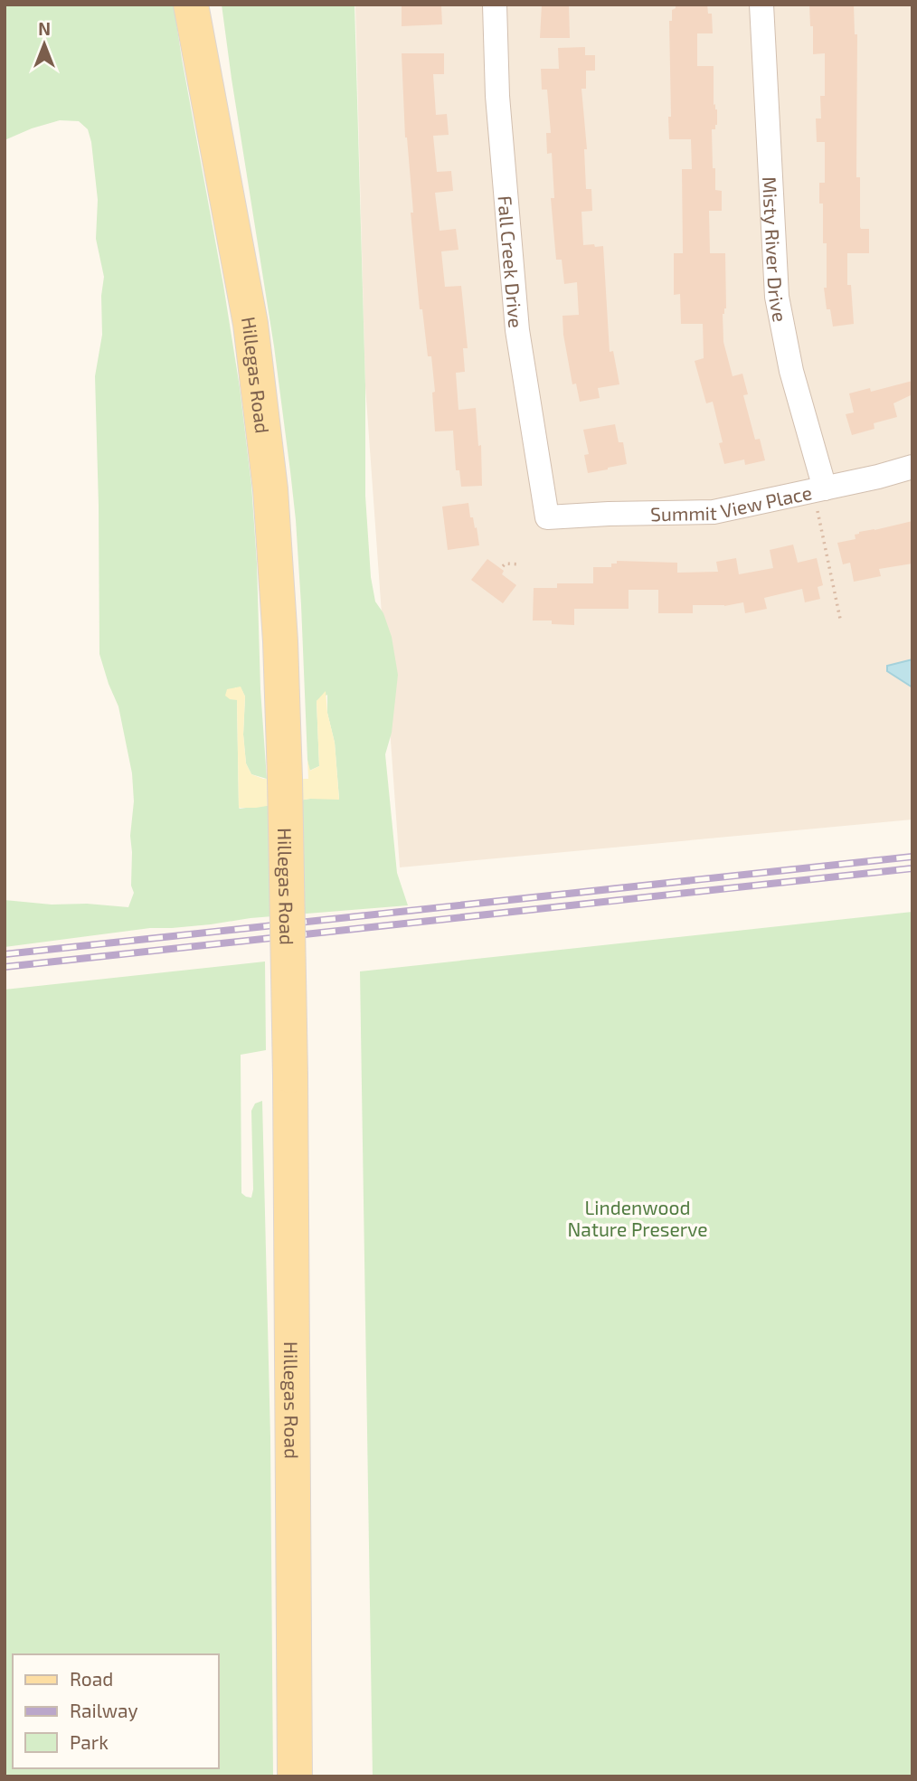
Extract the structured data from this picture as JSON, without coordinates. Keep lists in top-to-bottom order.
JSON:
{
  "streets": {
    "main road": ["Hillegas Road"],
    "street": ["Misty River Drive", "Fall Creek Drive", "Summit View Place"]
  },
  "crossings": [
    ["Misty River Drive", "Summit View Place"],
    ["Fall Creek Drive", "Summit View Place"]
  ],
  "parks": ["Lindenwood Nature Preserve"],
  "legend": ["Road", "Railway", "Park"],
  "north": "top"
}
